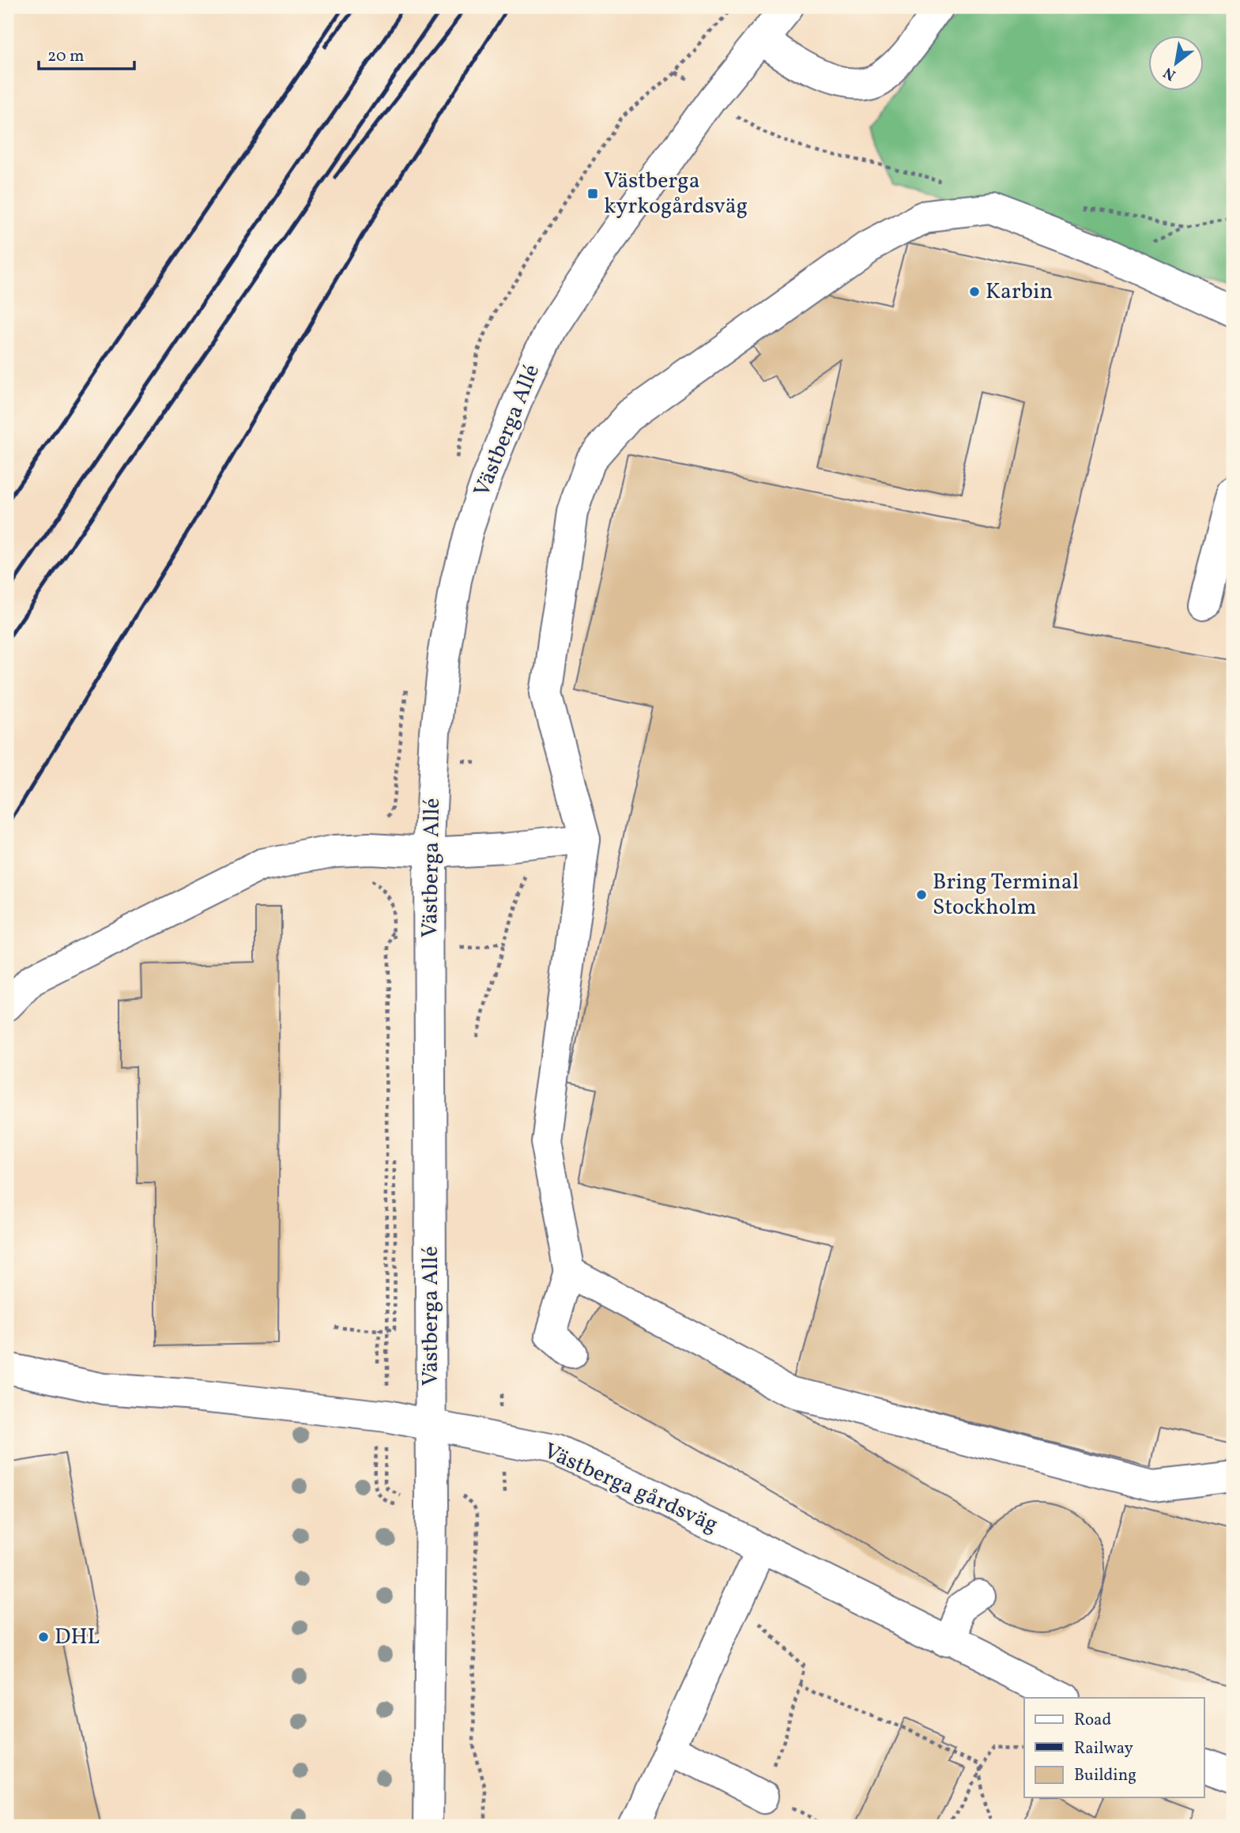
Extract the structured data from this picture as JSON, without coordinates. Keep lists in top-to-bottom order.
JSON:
{
  "streets": {
    "street": ["Västberga Allé", "Västberga gårdsväg"]
  },
  "crossings": [
    ["Västberga Allé", "Västberga gårdsväg"]
  ],
  "places": {
    "transit": ["Västberga kyrkogårdsväg"],
    "other": ["Karbin", "Bring Terminal Stockholm", "DHL"]
  },
  "legend": ["Road", "Railway", "Building"],
  "scale_bar": "20 m",
  "north": "bottom left"
}
